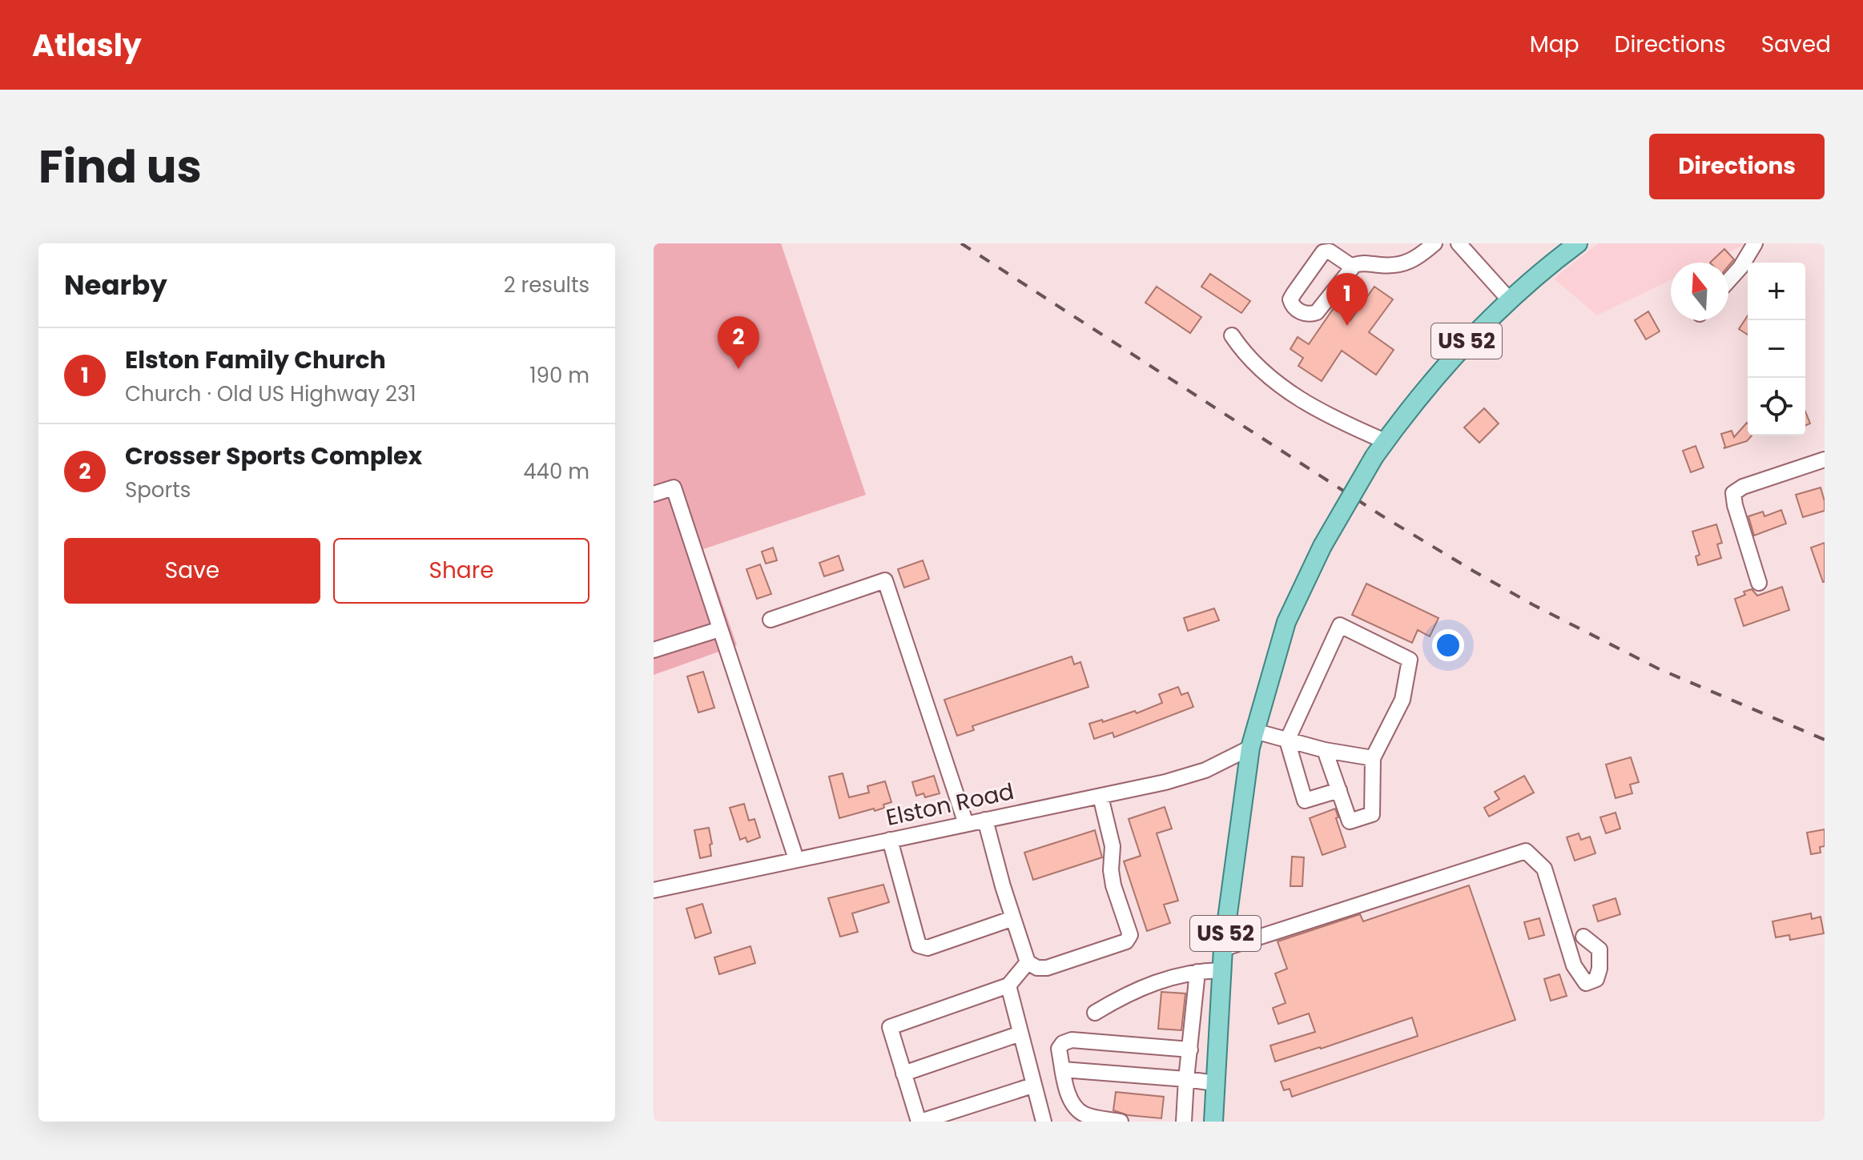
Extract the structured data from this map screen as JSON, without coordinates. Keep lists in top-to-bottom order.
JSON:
{
  "streets": {
    "main road": ["US 52"],
    "street": ["Elston Road"]
  },
  "crossings": [
    ["US 52", "Elston Road"]
  ],
  "north": "top",
  "page": {
    "header": "Atlasly",
    "nav": ["Map", "Directions", "Saved"],
    "title": "Find us",
    "buttons": [
      "Directions",
      ["Save", "Share"]
    ],
    "heading": ["Nearby", "2 results"],
    "map_buttons": ["+", "−"],
    "pins": ["1", "2"],
    "list": [
      {
        "mark": "1",
        "name": "Elston Family Church",
        "note": "Church · Old US Highway 231",
        "value": "190 m"
      },
      {
        "mark": "2",
        "name": "Crosser Sports Complex",
        "note": "Sports",
        "value": "440 m"
      }
    ]
  }
}
